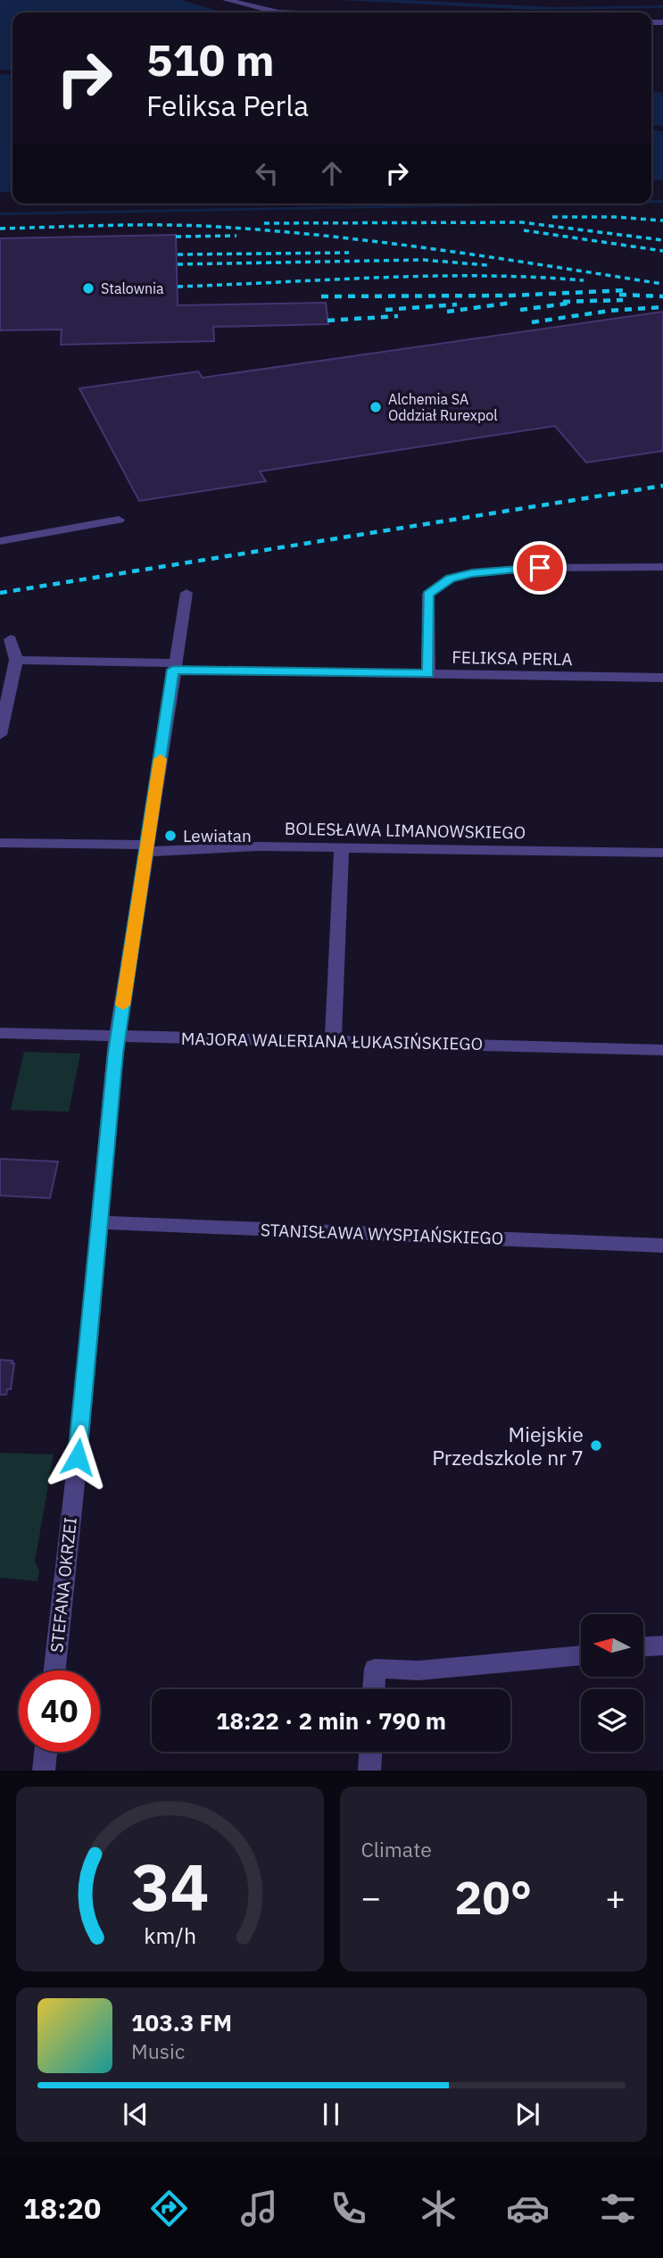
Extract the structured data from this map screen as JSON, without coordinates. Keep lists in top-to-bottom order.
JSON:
{
  "streets": {
    "street": [
      "FELIKSA PERLA",
      "BOLESŁAWA LIMANOWSKIEGO",
      "MAJORA WALERIANA ŁUKASIŃSKIEGO",
      "STANISŁAWA WYSPIAŃSKIEGO",
      "STEFANA OKRZEI"
    ]
  },
  "crossings": [
    ["FELIKSA PERLA", "STEFANA OKRZEI"],
    ["BOLESŁAWA LIMANOWSKIEGO", "STEFANA OKRZEI"],
    ["MAJORA WALERIANA ŁUKASIŃSKIEGO", "STEFANA OKRZEI"],
    ["STANISŁAWA WYSPIAŃSKIEGO", "STEFANA OKRZEI"]
  ],
  "places": [
    "Stalownia",
    "Alchemia SA Oddział Rurexpol",
    "Lewiatan",
    "Miejskie Przedszkole nr 7"
  ],
  "north": "left",
  "page": {
    "turn": ["510 m", "Feliksa Perla"],
    "limit": "40",
    "trip": "18:22 · 2 min · 790 m",
    "tile": "Climate",
    "heat": ["−", "20°", "+"],
    "song": ["103.3 FM", "Music"],
    "tabs": "18:20",
    "gauge": ["34", "km/h"]
  }
}
